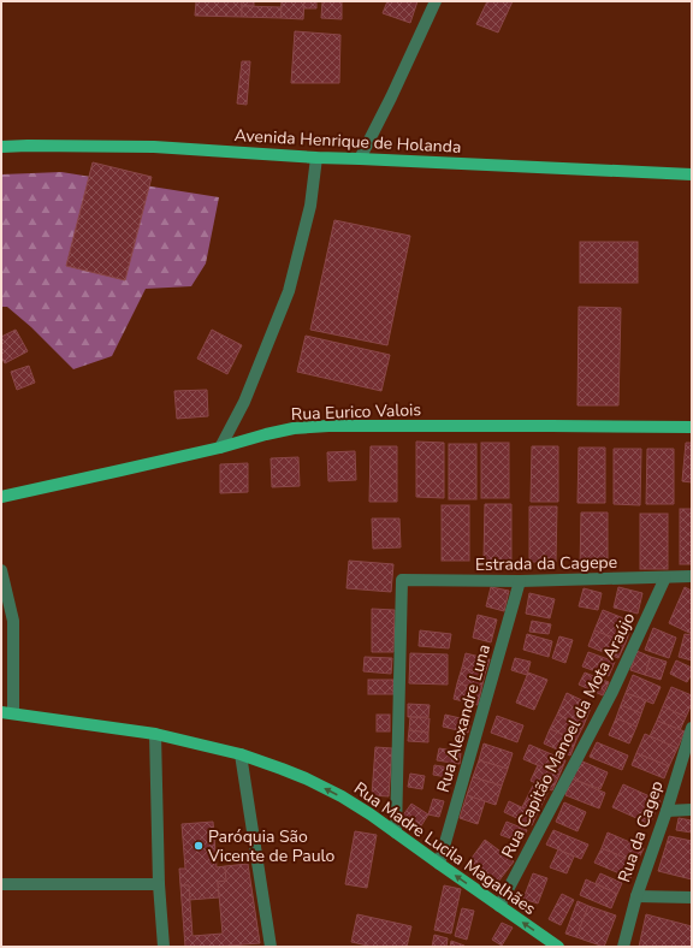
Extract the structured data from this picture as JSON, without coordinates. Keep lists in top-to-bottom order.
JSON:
{
  "streets": {
    "main road": ["Avenida Henrique de Holanda", "Rua Eurico Valois", "Rua Madre Lucila Magalhães"],
    "street": [
      "Estrada da Cagepe",
      "Rua Alexandre Luna",
      "Rua Capitão Manoel da Mota Araújo",
      "Rua da Cagep"
    ]
  },
  "crossings": [
    ["Estrada da Cagepe", "Rua Alexandre Luna"],
    ["Estrada da Cagepe", "Rua Capitão Manoel da Mota Araújo"],
    ["Estrada da Cagepe", "Rua Madre Lucila Magalhães"],
    ["Rua Alexandre Luna", "Rua Madre Lucila Magalhães"],
    ["Rua Capitão Manoel da Mota Araújo", "Rua Madre Lucila Magalhães"]
  ],
  "one_way": ["Rua Madre Lucila Magalhães"],
  "places": ["Paróquia São Vicente de Paulo"]
}
